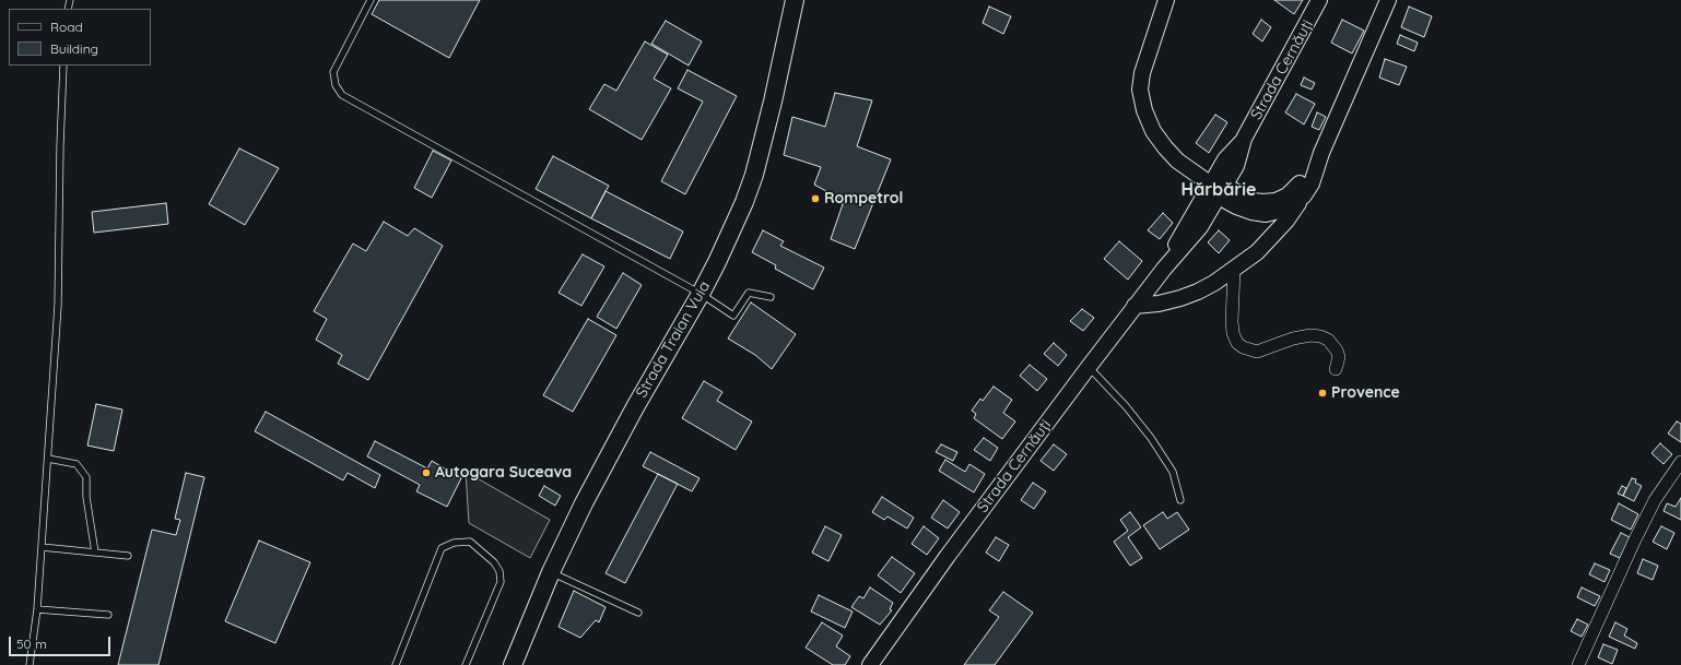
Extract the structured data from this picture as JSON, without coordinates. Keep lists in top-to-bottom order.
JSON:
{
  "streets": {
    "main road": ["Strada Traian Vuia"],
    "street": ["Strada Cernăuți"]
  },
  "districts": ["Hărbărie"],
  "places": ["Rompetrol", "Provence", "Autogara Suceava"],
  "legend": ["Road", "Building"],
  "scale_bar": "50 m"
}
